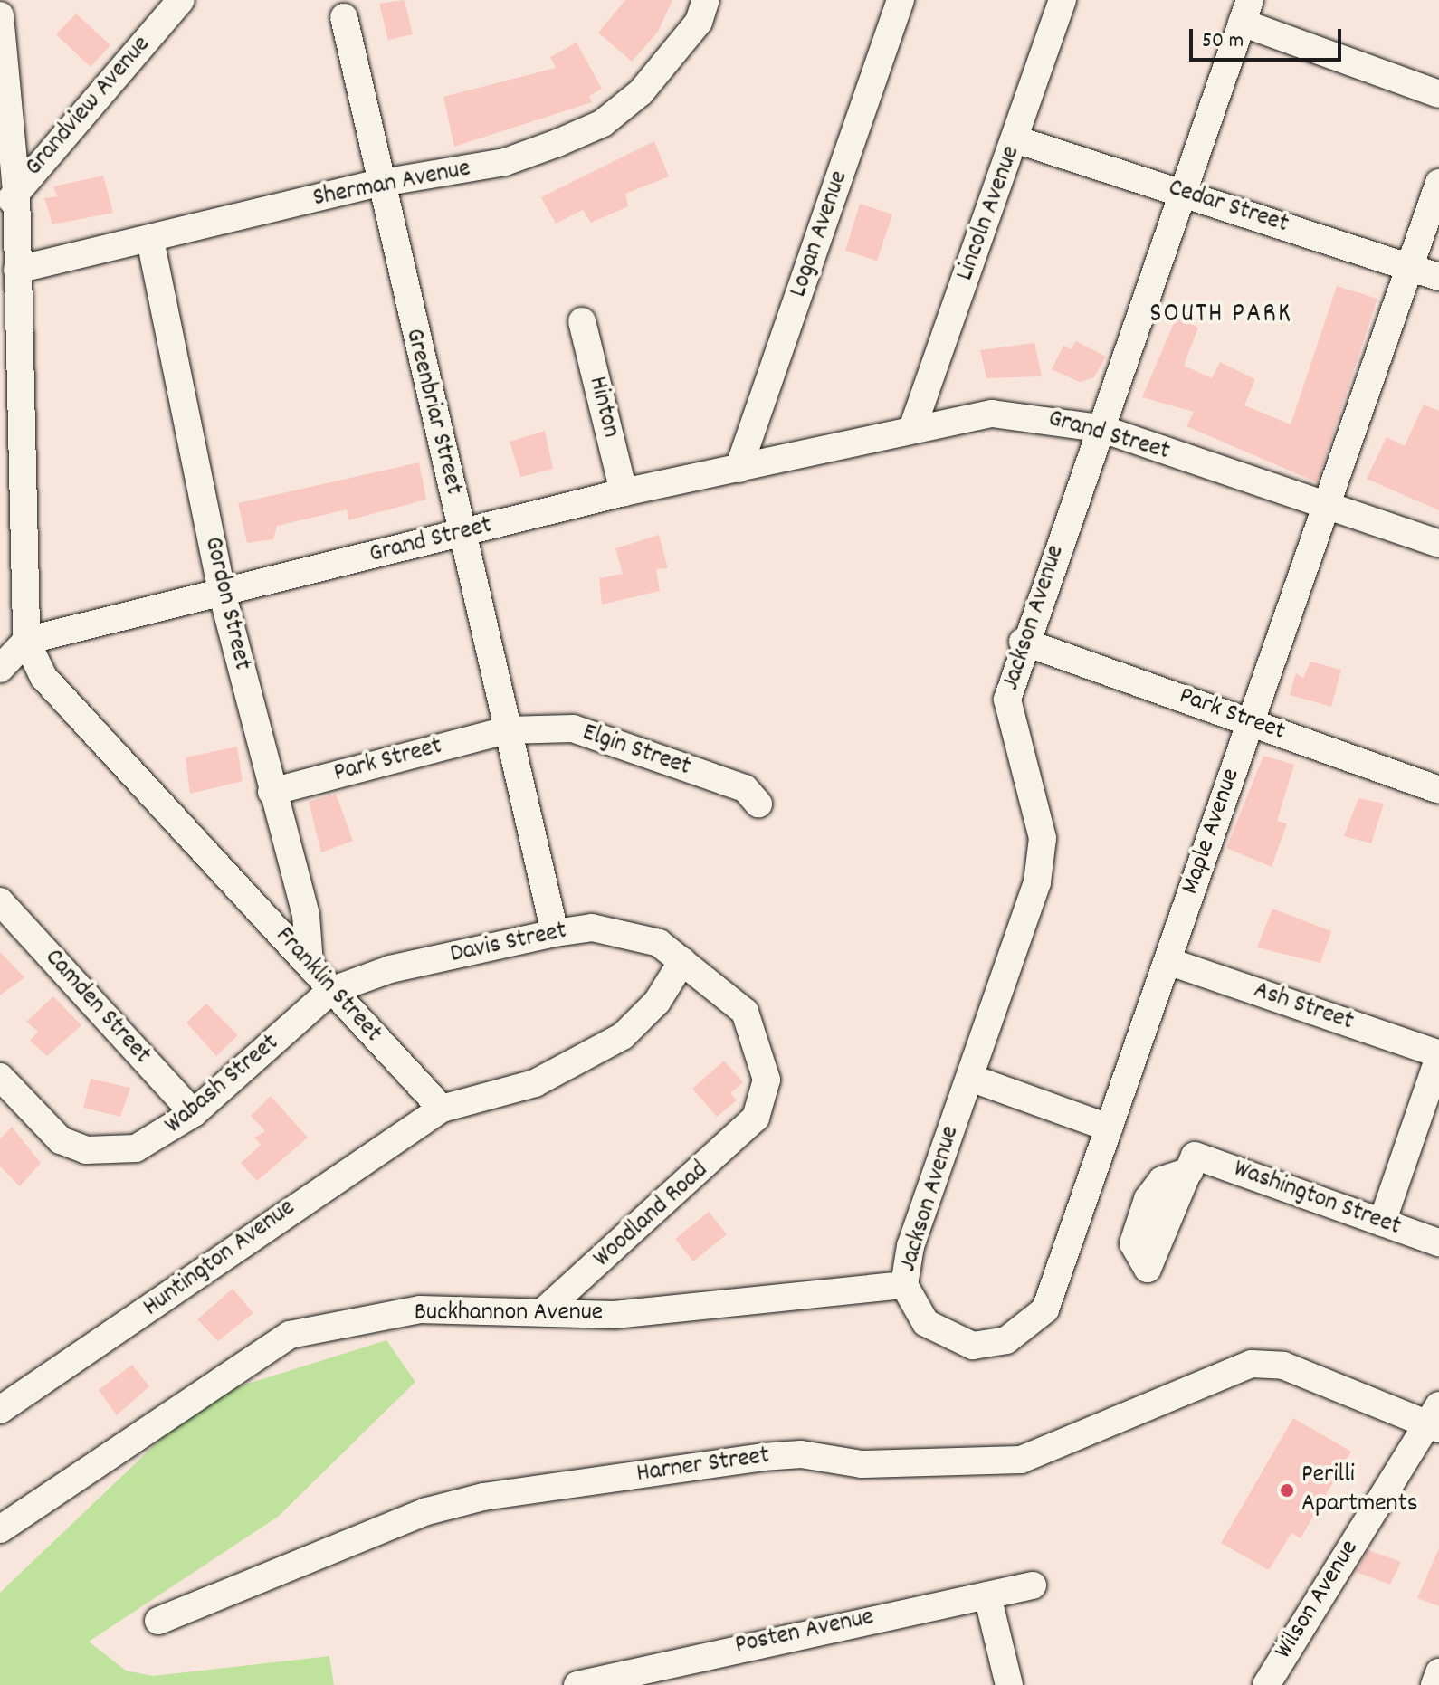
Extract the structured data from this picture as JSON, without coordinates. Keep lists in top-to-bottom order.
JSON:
{
  "streets": {
    "street": [
      "Grandview Avenue",
      "Sherman Avenue",
      "Cedar Street",
      "Lincoln Avenue",
      "Logan Avenue",
      "Hinton",
      "Greenbriar Street",
      "Grand Street",
      "Gordon Street",
      "Jackson Avenue",
      "Park Street",
      "Elgin Street",
      "Maple Avenue",
      "Davis Street",
      "Franklin Street",
      "Camden Street",
      "Ash Street",
      "Wabash Street",
      "Washington Street",
      "Woodland Road",
      "Huntington Avenue",
      "Buckhannon Avenue",
      "Harner Street",
      "Wilson Avenue",
      "Posten Avenue"
    ]
  },
  "crossings": [
    ["Sherman Avenue", "Greenbriar Street"],
    ["Sherman Avenue", "Gordon Street"],
    ["Cedar Street", "Lincoln Avenue"],
    ["Cedar Street", "Jackson Avenue"],
    ["Cedar Street", "Maple Avenue"],
    ["Lincoln Avenue", "Grand Street"],
    ["Logan Avenue", "Grand Street"],
    ["Hinton", "Grand Street"],
    ["Greenbriar Street", "Grand Street"],
    ["Greenbriar Street", "Park Street"],
    ["Greenbriar Street", "Elgin Street"],
    ["Greenbriar Street", "Davis Street"],
    ["Grand Street", "Gordon Street"],
    ["Grand Street", "Jackson Avenue"],
    ["Grand Street", "Maple Avenue"],
    ["Grand Street", "Franklin Street"],
    ["Gordon Street", "Park Street"],
    ["Gordon Street", "Franklin Street"],
    ["Jackson Avenue", "Park Street"],
    ["Jackson Avenue", "Maple Avenue"],
    ["Jackson Avenue", "Buckhannon Avenue"],
    ["Park Street", "Elgin Street"],
    ["Park Street", "Maple Avenue"],
    ["Maple Avenue", "Ash Street"],
    ["Maple Avenue", "Buckhannon Avenue"],
    ["Davis Street", "Franklin Street"],
    ["Davis Street", "Wabash Street"],
    ["Davis Street", "Woodland Road"],
    ["Franklin Street", "Wabash Street"],
    ["Franklin Street", "Huntington Avenue"],
    ["Camden Street", "Wabash Street"],
    ["Woodland Road", "Buckhannon Avenue"],
    ["Harner Street", "Wilson Avenue"]
  ],
  "districts": ["SOUTH PARK"],
  "places": ["Perilli Apartments"],
  "scale_bar": "50 m"
}
